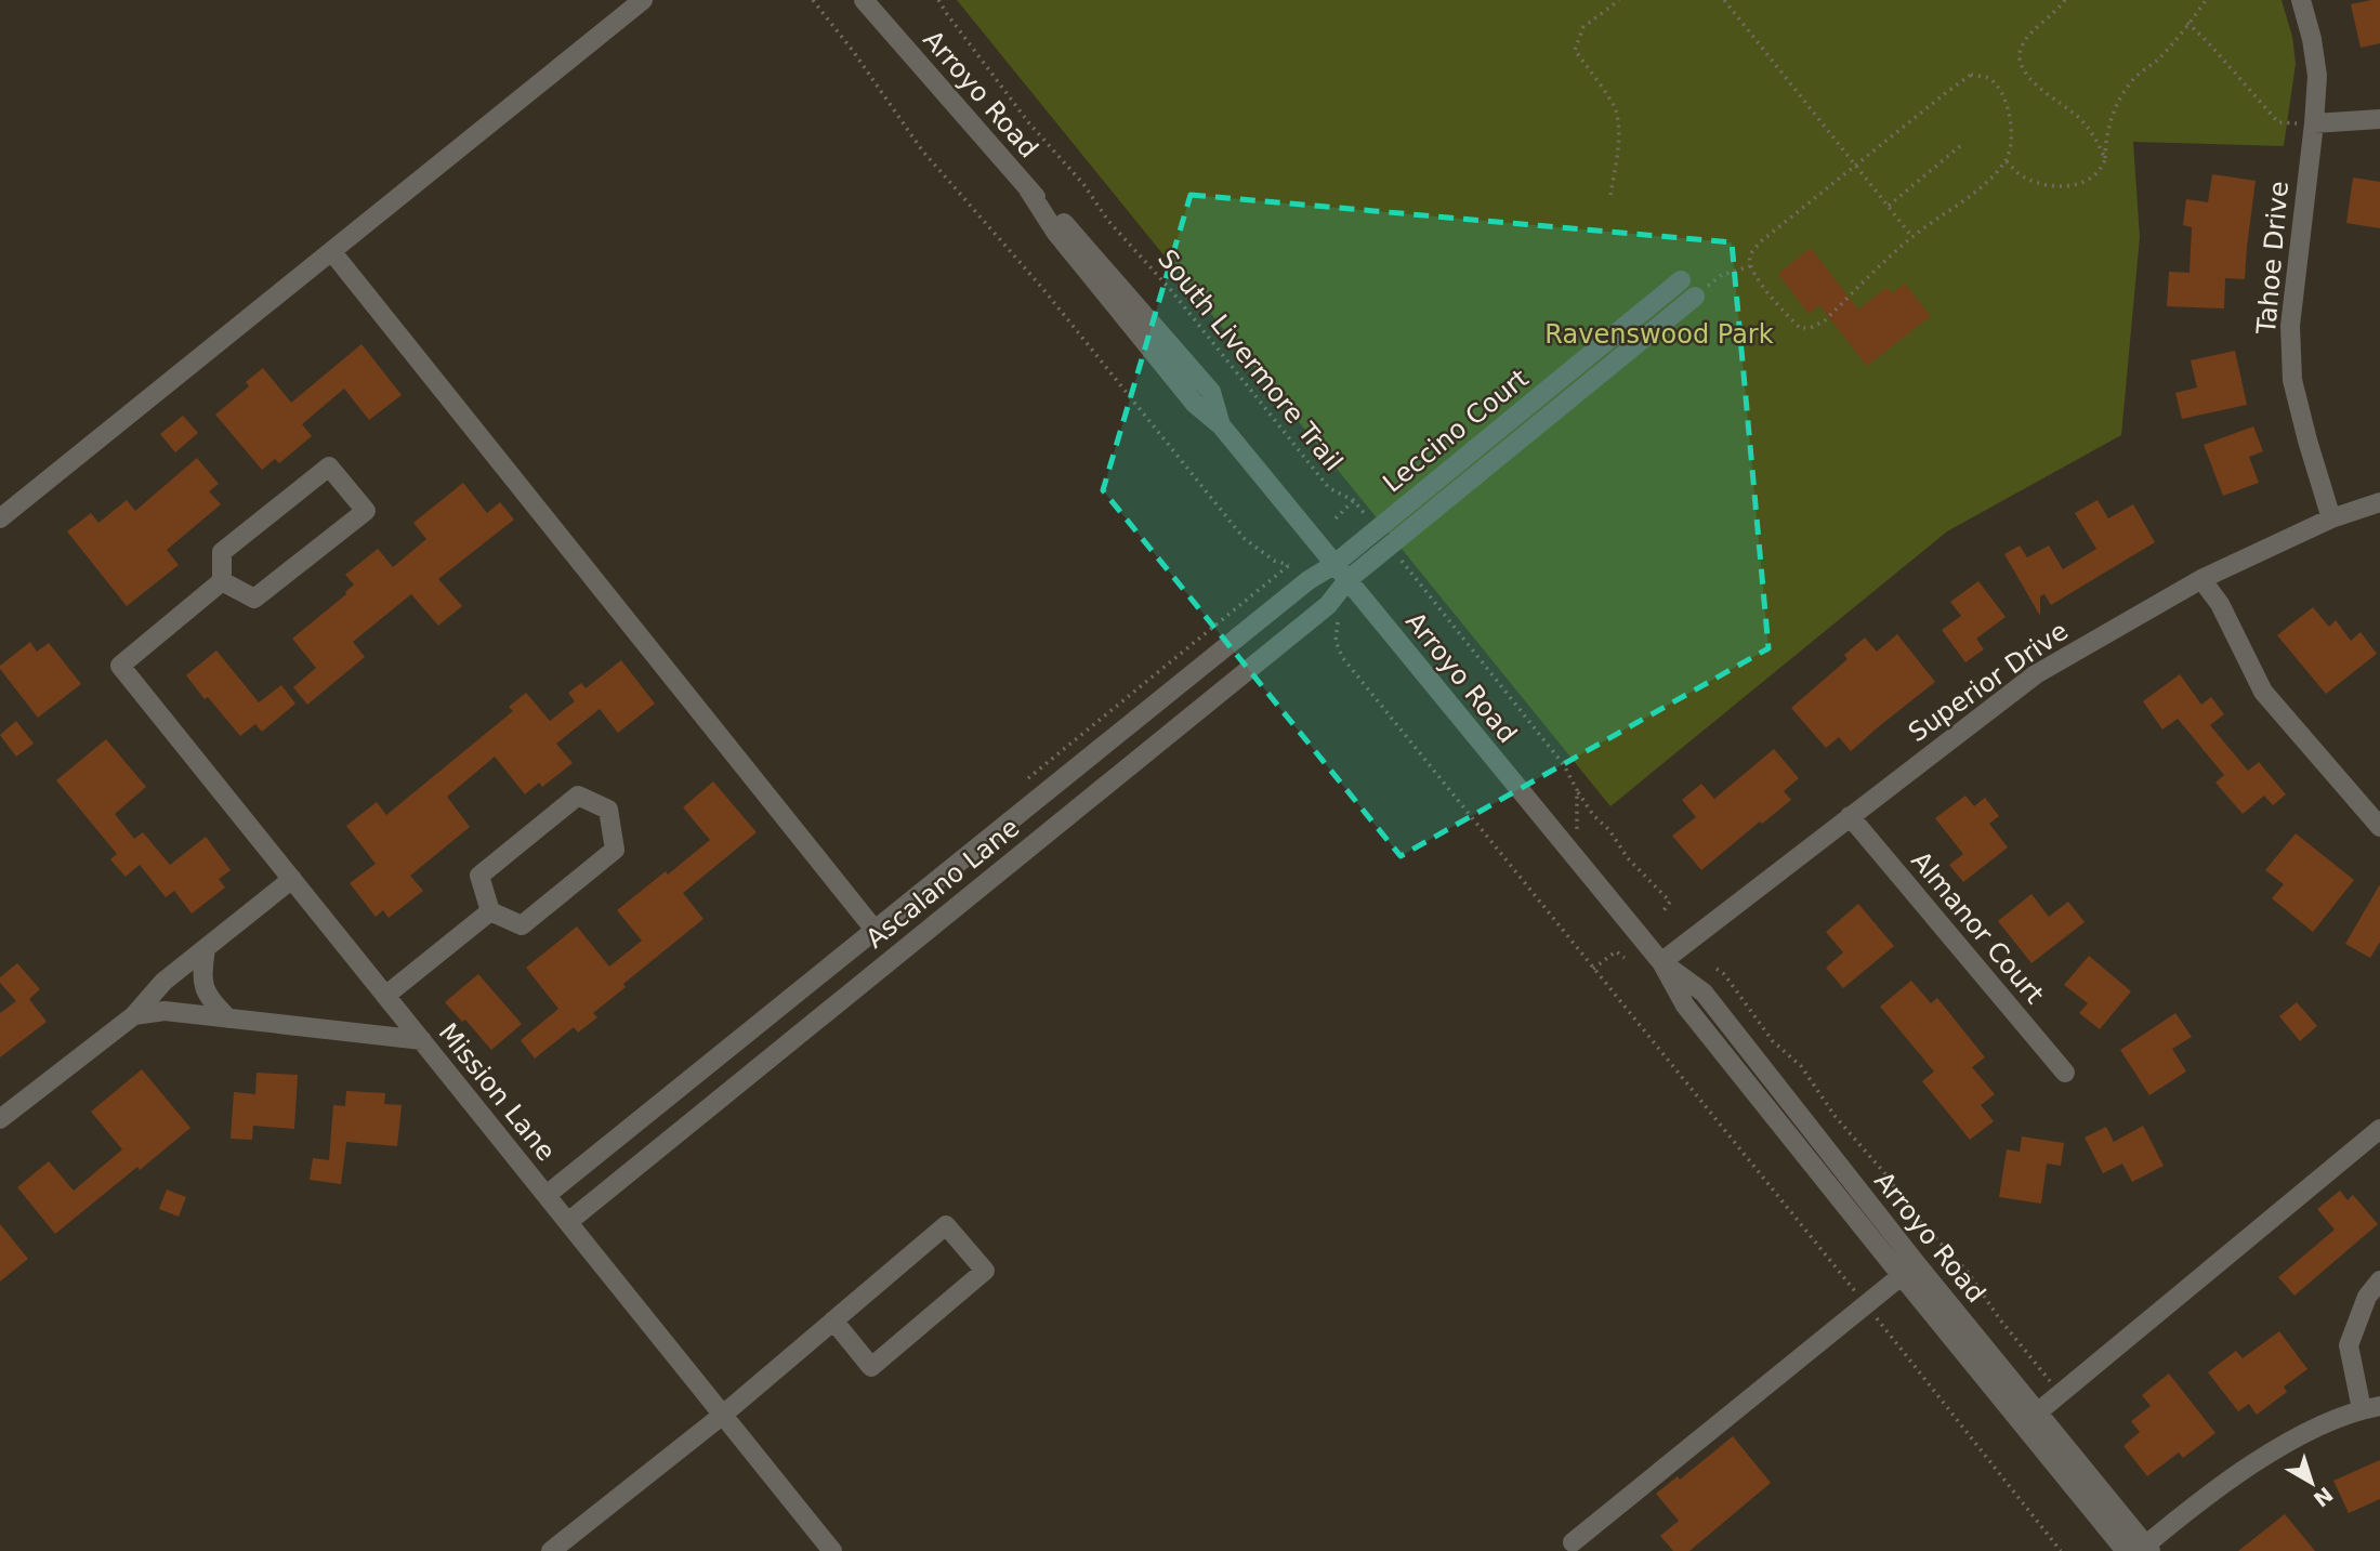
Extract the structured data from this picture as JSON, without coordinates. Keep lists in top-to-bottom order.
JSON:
{
  "streets": {
    "street": [
      "Arroyo Road",
      "Tahoe Drive",
      "Leccino Court",
      "Superior Drive",
      "Ascalano Lane",
      "Almanor Court",
      "Mission Lane"
    ],
    "path": ["South Livermore Trail"]
  },
  "crossings": [
    ["Arroyo Road", "Leccino Court"],
    ["Arroyo Road", "Superior Drive"],
    ["Arroyo Road", "Ascalano Lane"],
    ["Tahoe Drive", "Superior Drive"],
    ["South Livermore Trail", "Leccino Court"],
    ["Leccino Court", "Ascalano Lane"],
    ["Superior Drive", "Almanor Court"],
    ["Ascalano Lane", "Mission Lane"]
  ],
  "parks": ["Ravenswood Park"],
  "north": "bottom right"
}
